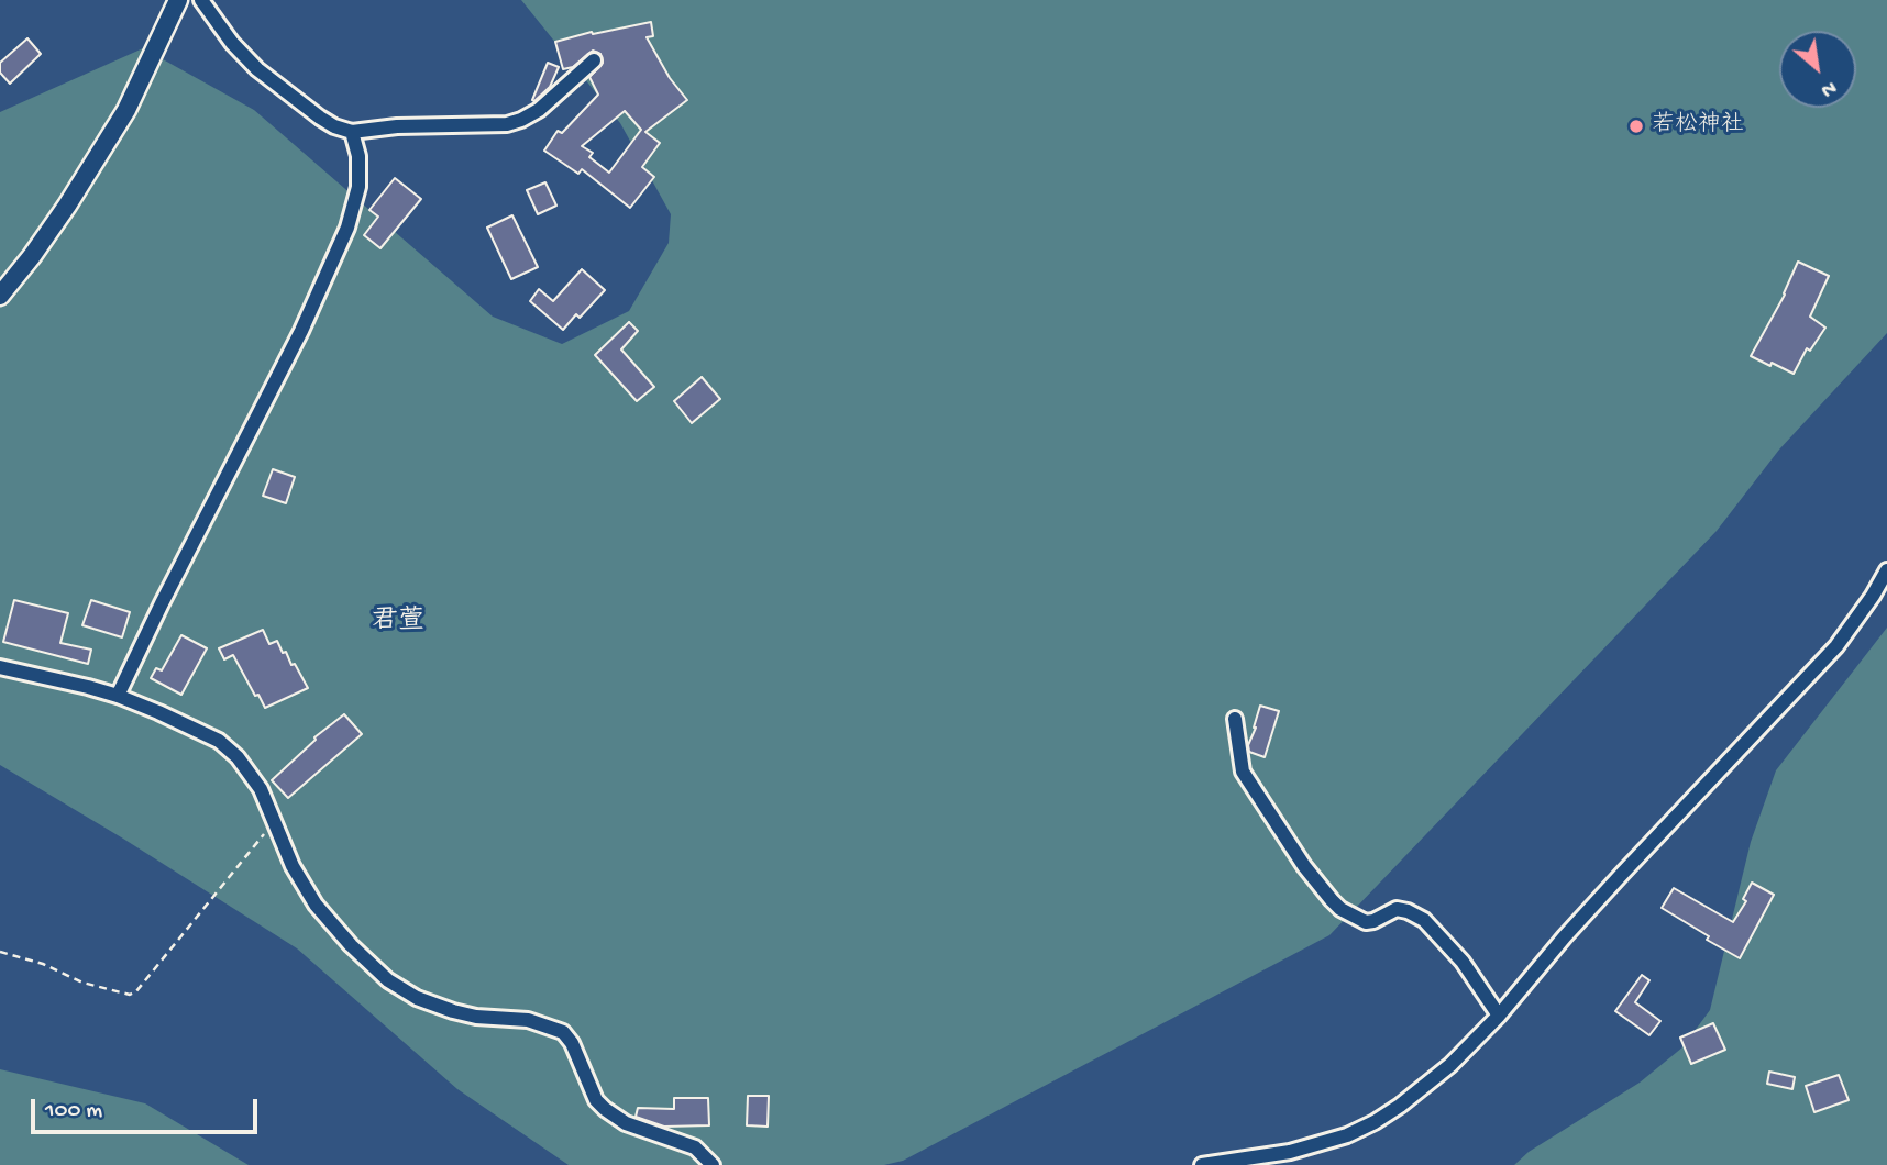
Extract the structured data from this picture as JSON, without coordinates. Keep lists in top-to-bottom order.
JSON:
{
  "districts": ["君萱"],
  "places": ["若松神社"],
  "scale_bar": "100 m",
  "north": "bottom right"
}
